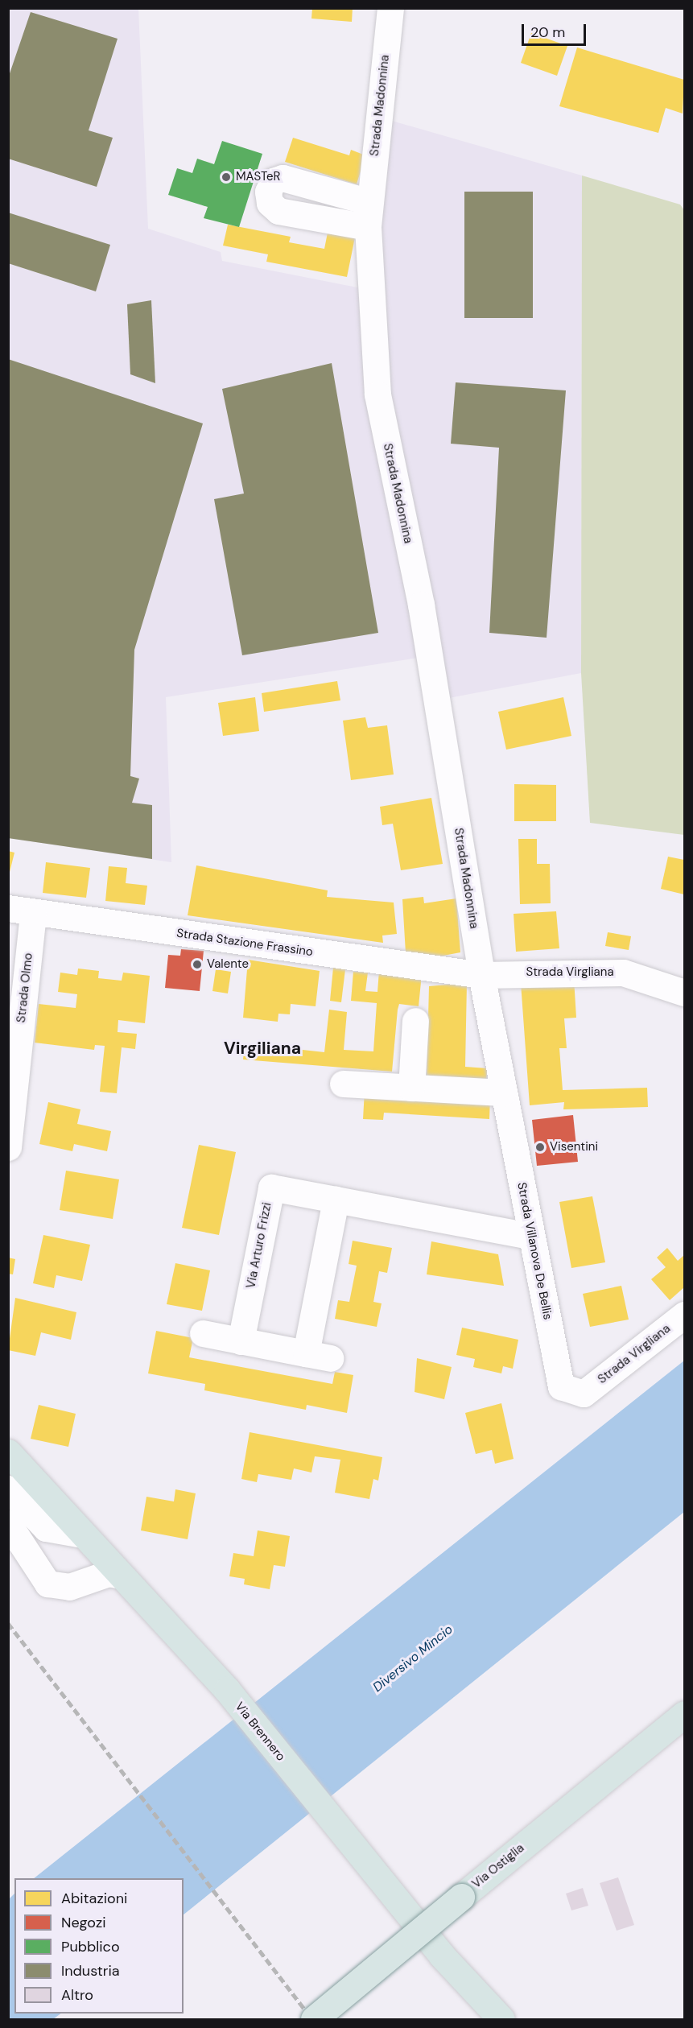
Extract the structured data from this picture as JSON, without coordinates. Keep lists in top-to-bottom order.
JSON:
{
  "streets": {
    "main road": ["Via Brennero", "Via Ostiglia"],
    "street": [
      "Strada Madonnina",
      "Strada Stazione Frassino",
      "Strada Virgliana",
      "Strada Olmo",
      "Via Arturo Frizzi",
      "Strada Villanova De Bellis"
    ]
  },
  "crossings": [
    ["Strada Madonnina", "Strada Stazione Frassino"],
    ["Strada Madonnina", "Strada Virgliana"],
    ["Strada Madonnina", "Strada Villanova De Bellis"],
    ["Strada Stazione Frassino", "Strada Virgliana"],
    ["Strada Stazione Frassino", "Strada Olmo"],
    ["Strada Stazione Frassino", "Strada Villanova De Bellis"],
    ["Strada Virgliana", "Strada Villanova De Bellis"],
    ["Via Arturo Frizzi", "Strada Villanova De Bellis"]
  ],
  "districts": ["Virgiliana"],
  "water": ["Diversivo Mincio"],
  "places": ["MASTeR", "Valente", "Visentini"],
  "legend": [
    "Abitazioni",
    "Negozi",
    "Pubblico",
    "Industria",
    "Altro"
  ],
  "scale_bar": "20 m"
}
